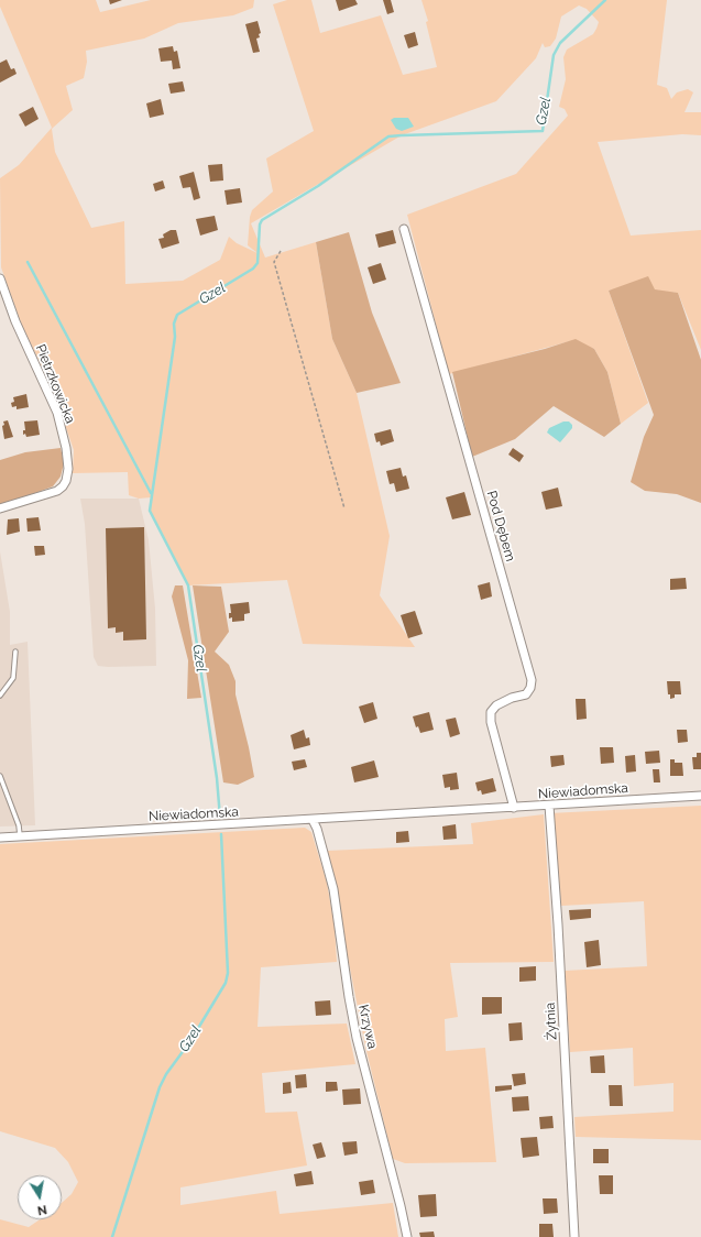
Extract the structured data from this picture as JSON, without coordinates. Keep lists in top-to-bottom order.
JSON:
{
  "streets": {
    "street": [
      "Pietrzkowicka",
      "Pod Dębem",
      "Niewiadomska",
      "Żytnia",
      "Krzywa"
    ]
  },
  "crossings": [
    ["Pod Dębem", "Niewiadomska"],
    ["Niewiadomska", "Żytnia"],
    ["Niewiadomska", "Krzywa"]
  ],
  "water": ["Gzel"],
  "north": "bottom"
}
